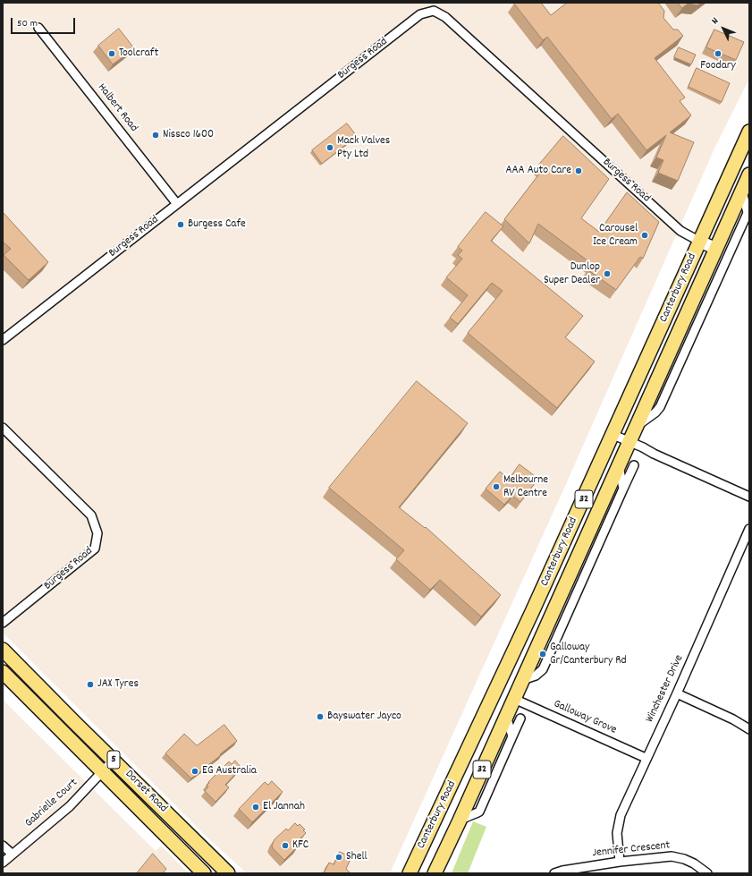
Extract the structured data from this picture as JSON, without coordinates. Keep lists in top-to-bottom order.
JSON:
{
  "streets": {
    "main road": [
      "Canterbury Road",
      "32",
      "5",
      "Dorset Road"
    ],
    "street": [
      "Burgess Road",
      "Halbert Road",
      "Winchester Drive",
      "Galloway Grove",
      "Gabrielle Court",
      "Jennifer Crescent"
    ]
  },
  "crossings": [
    ["Burgess Road", "Halbert Road"],
    ["Burgess Road", "Canterbury Road"],
    ["Canterbury Road", "Galloway Grove"],
    ["Winchester Drive", "Galloway Grove"],
    ["Winchester Drive", "Jennifer Crescent"],
    ["Dorset Road", "Gabrielle Court"]
  ],
  "places": [
    "Toolcraft",
    "Foodary",
    "Nissco 1600",
    "Mack Valves Pty Ltd",
    "AAA Auto Care",
    "Burgess Cafe",
    "Carousel Ice Cream",
    "Dunlop Super Dealer",
    "Melbourne RV Centre",
    "Galloway Gr/Canterbury Rd",
    "JAX Tyres",
    "Bayswater Jayco",
    "EG Australia",
    "El Jannah",
    "KFC",
    "Shell"
  ],
  "scale_bar": "50 m",
  "north": "top left"
}
